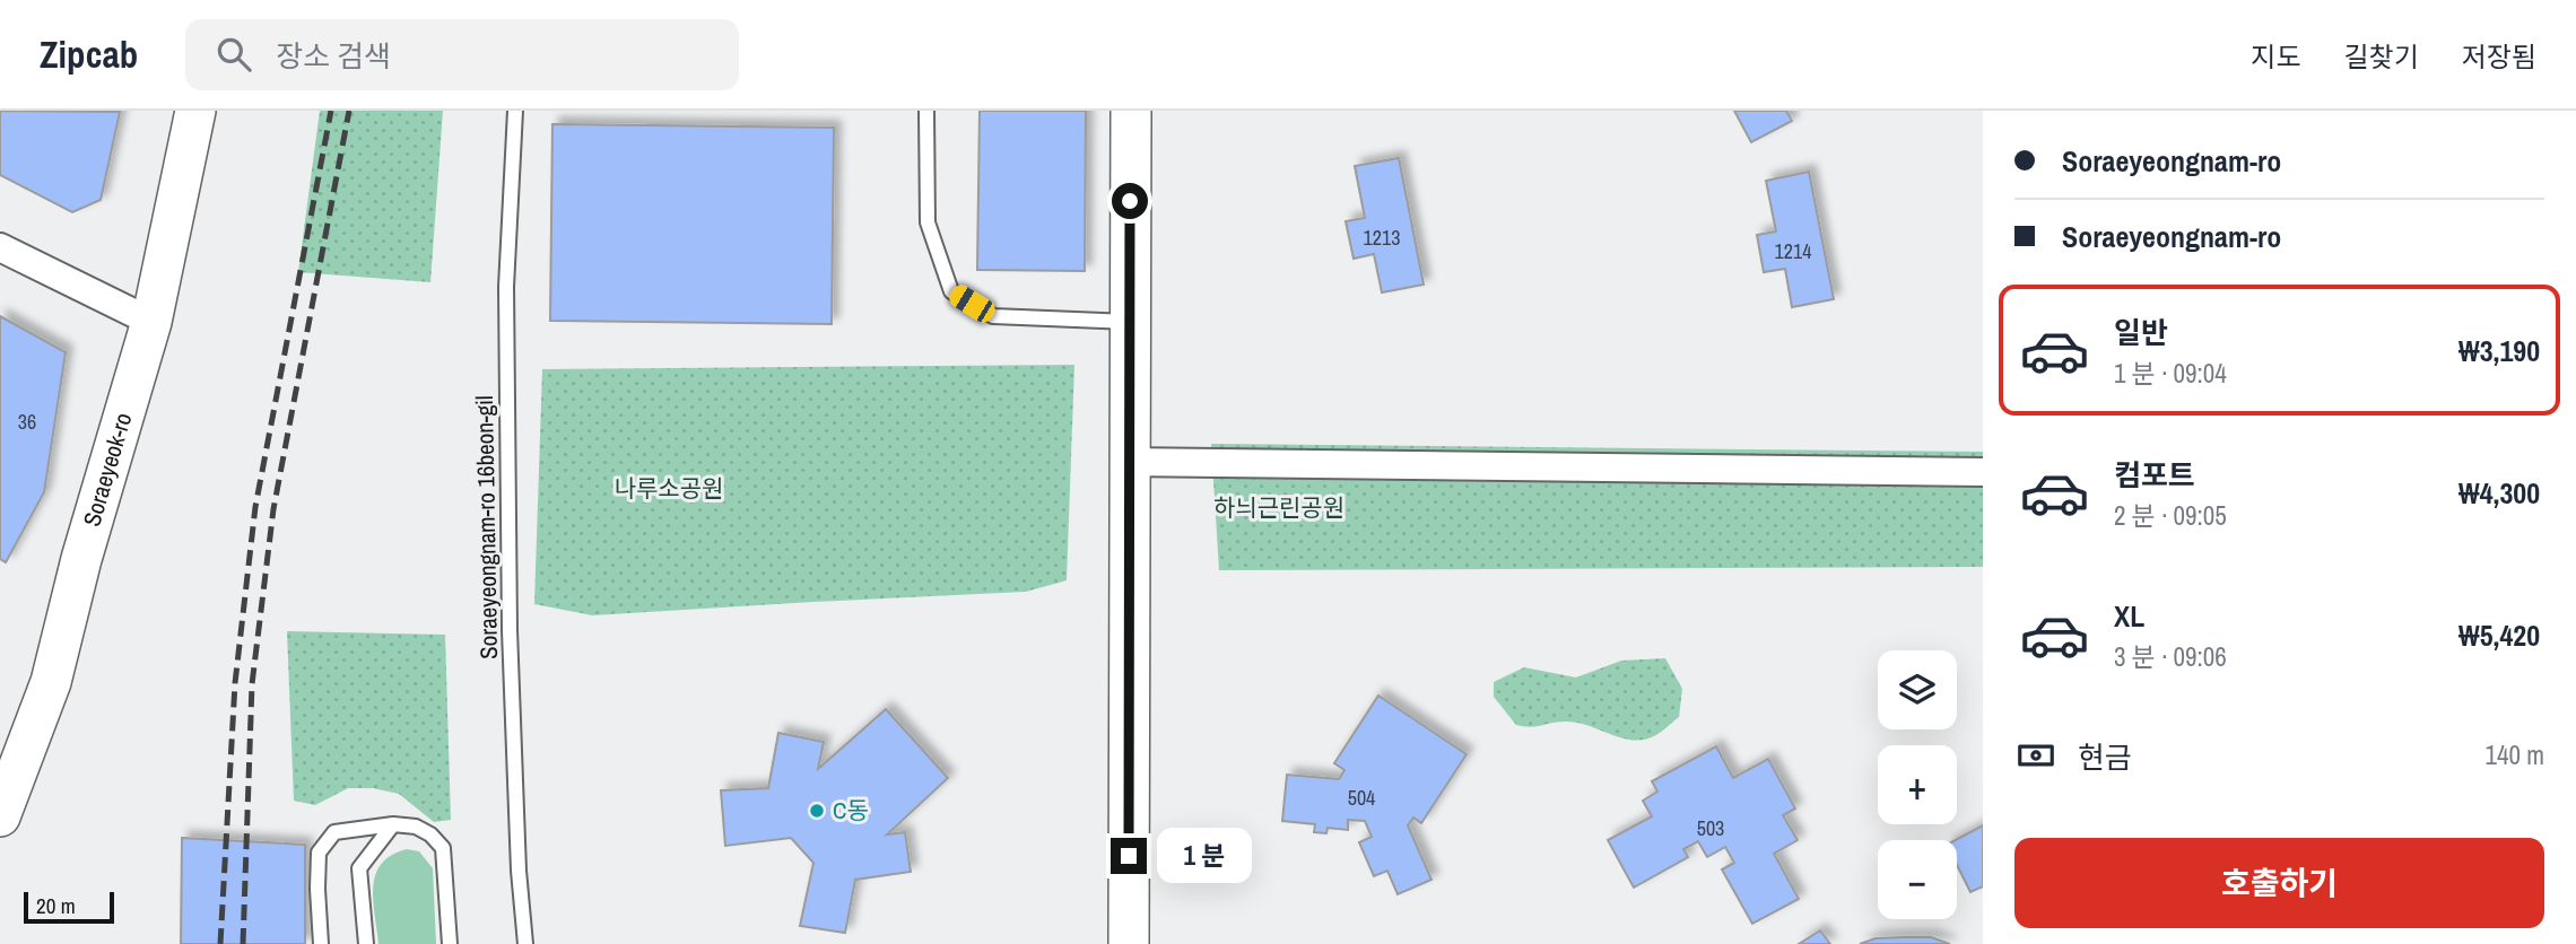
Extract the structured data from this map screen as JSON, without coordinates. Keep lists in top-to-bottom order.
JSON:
{
  "streets": {
    "street": ["Soraeyeok-ro"],
    "lane": ["Soraeyeongnam-ro 16beon-gil"]
  },
  "parks": ["나루소공원", "하늬근린공원"],
  "places": ["C동"],
  "house_numbers": [
    "1213",
    "1214",
    "36",
    "504",
    "503"
  ],
  "scale_bar": "20 m",
  "page": {
    "header": "Zipcab",
    "search": "장소 검색",
    "nav": ["지도", "길찾기", "저장됨"],
    "banner": ["Soraeyeongnam-ro", "Soraeyeongnam-ro"],
    "list": [
      {
        "name": "일반",
        "note": "1 분 · 09:04",
        "value": "₩3,190"
      },
      {
        "name": "컴포트",
        "note": "2 분 · 09:05",
        "value": "₩4,300"
      },
      {
        "name": "XL",
        "note": "3 분 · 09:06",
        "value": "₩5,420"
      }
    ],
    "map_buttons": ["+", "−"],
    "pay": ["현금", "140 m"],
    "buttons": "호출하기",
    "bubble": "1 분",
    "scale": "20 m"
  }
}
